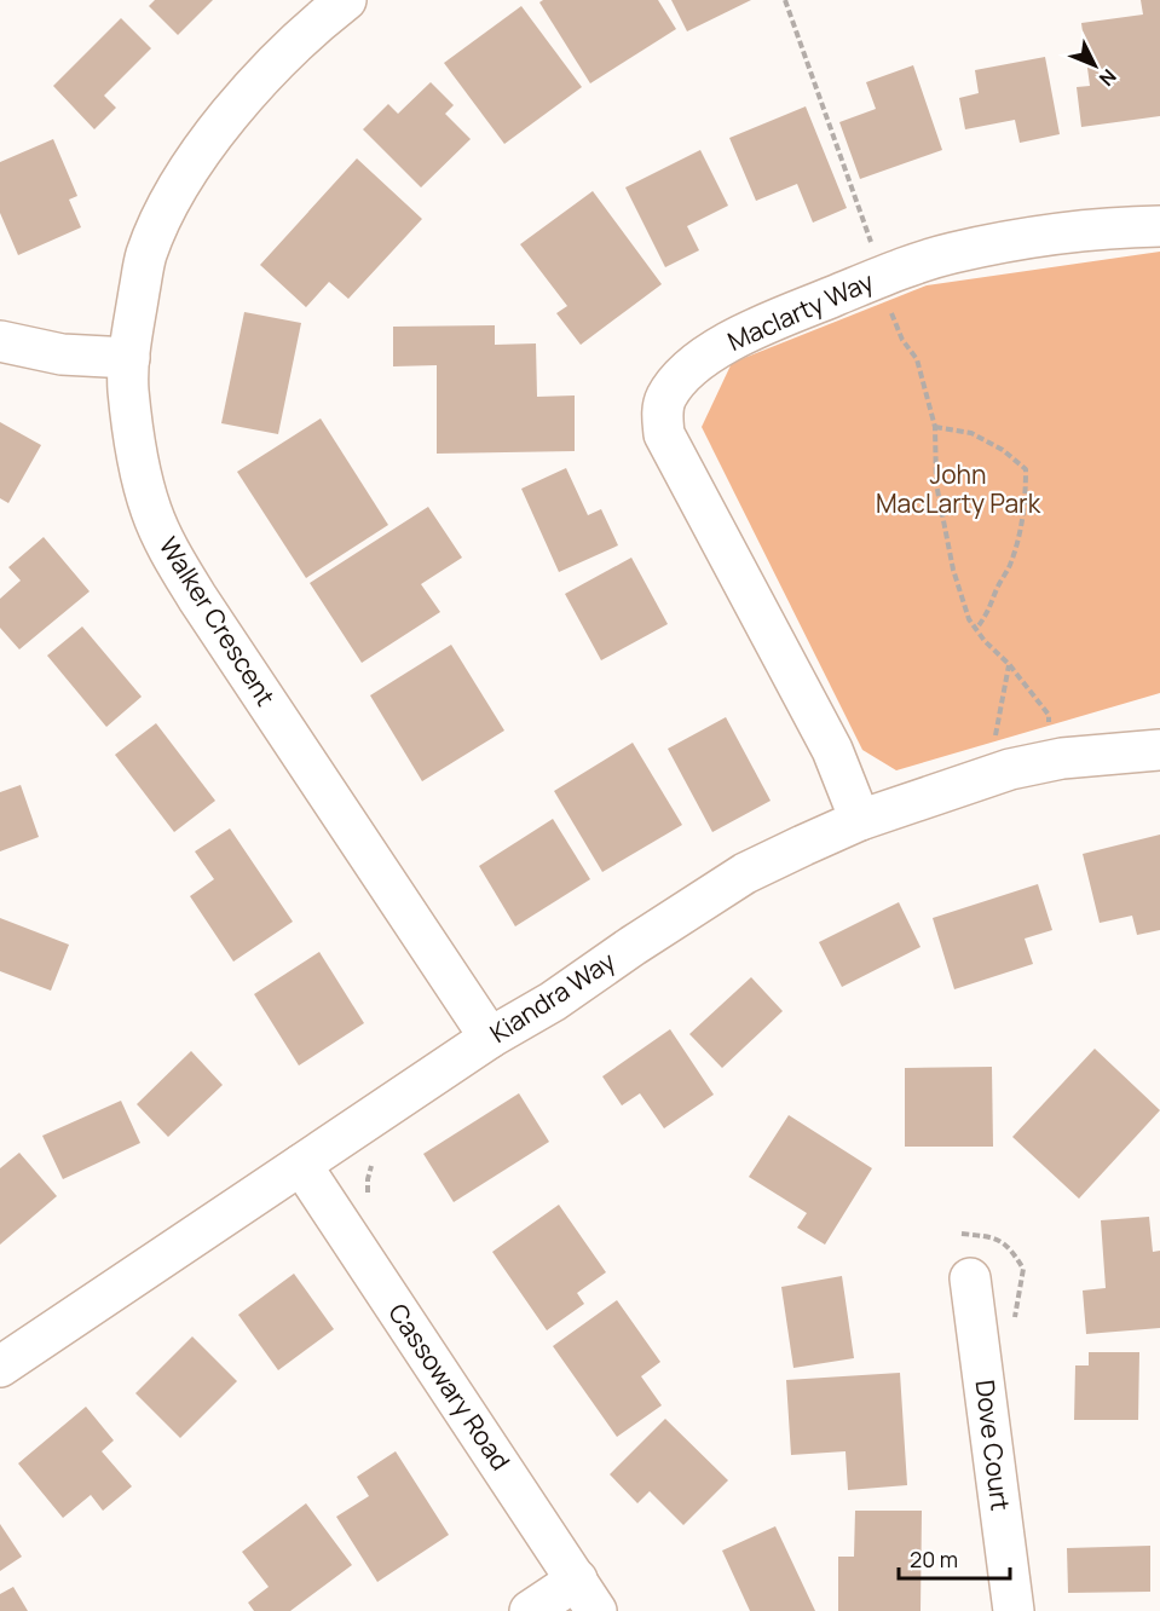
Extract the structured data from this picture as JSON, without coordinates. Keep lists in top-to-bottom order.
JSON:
{
  "streets": {
    "street": [
      "Maclarty Way",
      "Walker Crescent",
      "Kiandra Way",
      "Cassowary Road",
      "Dove Court"
    ]
  },
  "crossings": [
    ["Maclarty Way", "Kiandra Way"],
    ["Walker Crescent", "Kiandra Way"],
    ["Kiandra Way", "Cassowary Road"]
  ],
  "parks": ["John MacLarty Park"],
  "scale_bar": "20 m",
  "north": "bottom right"
}
